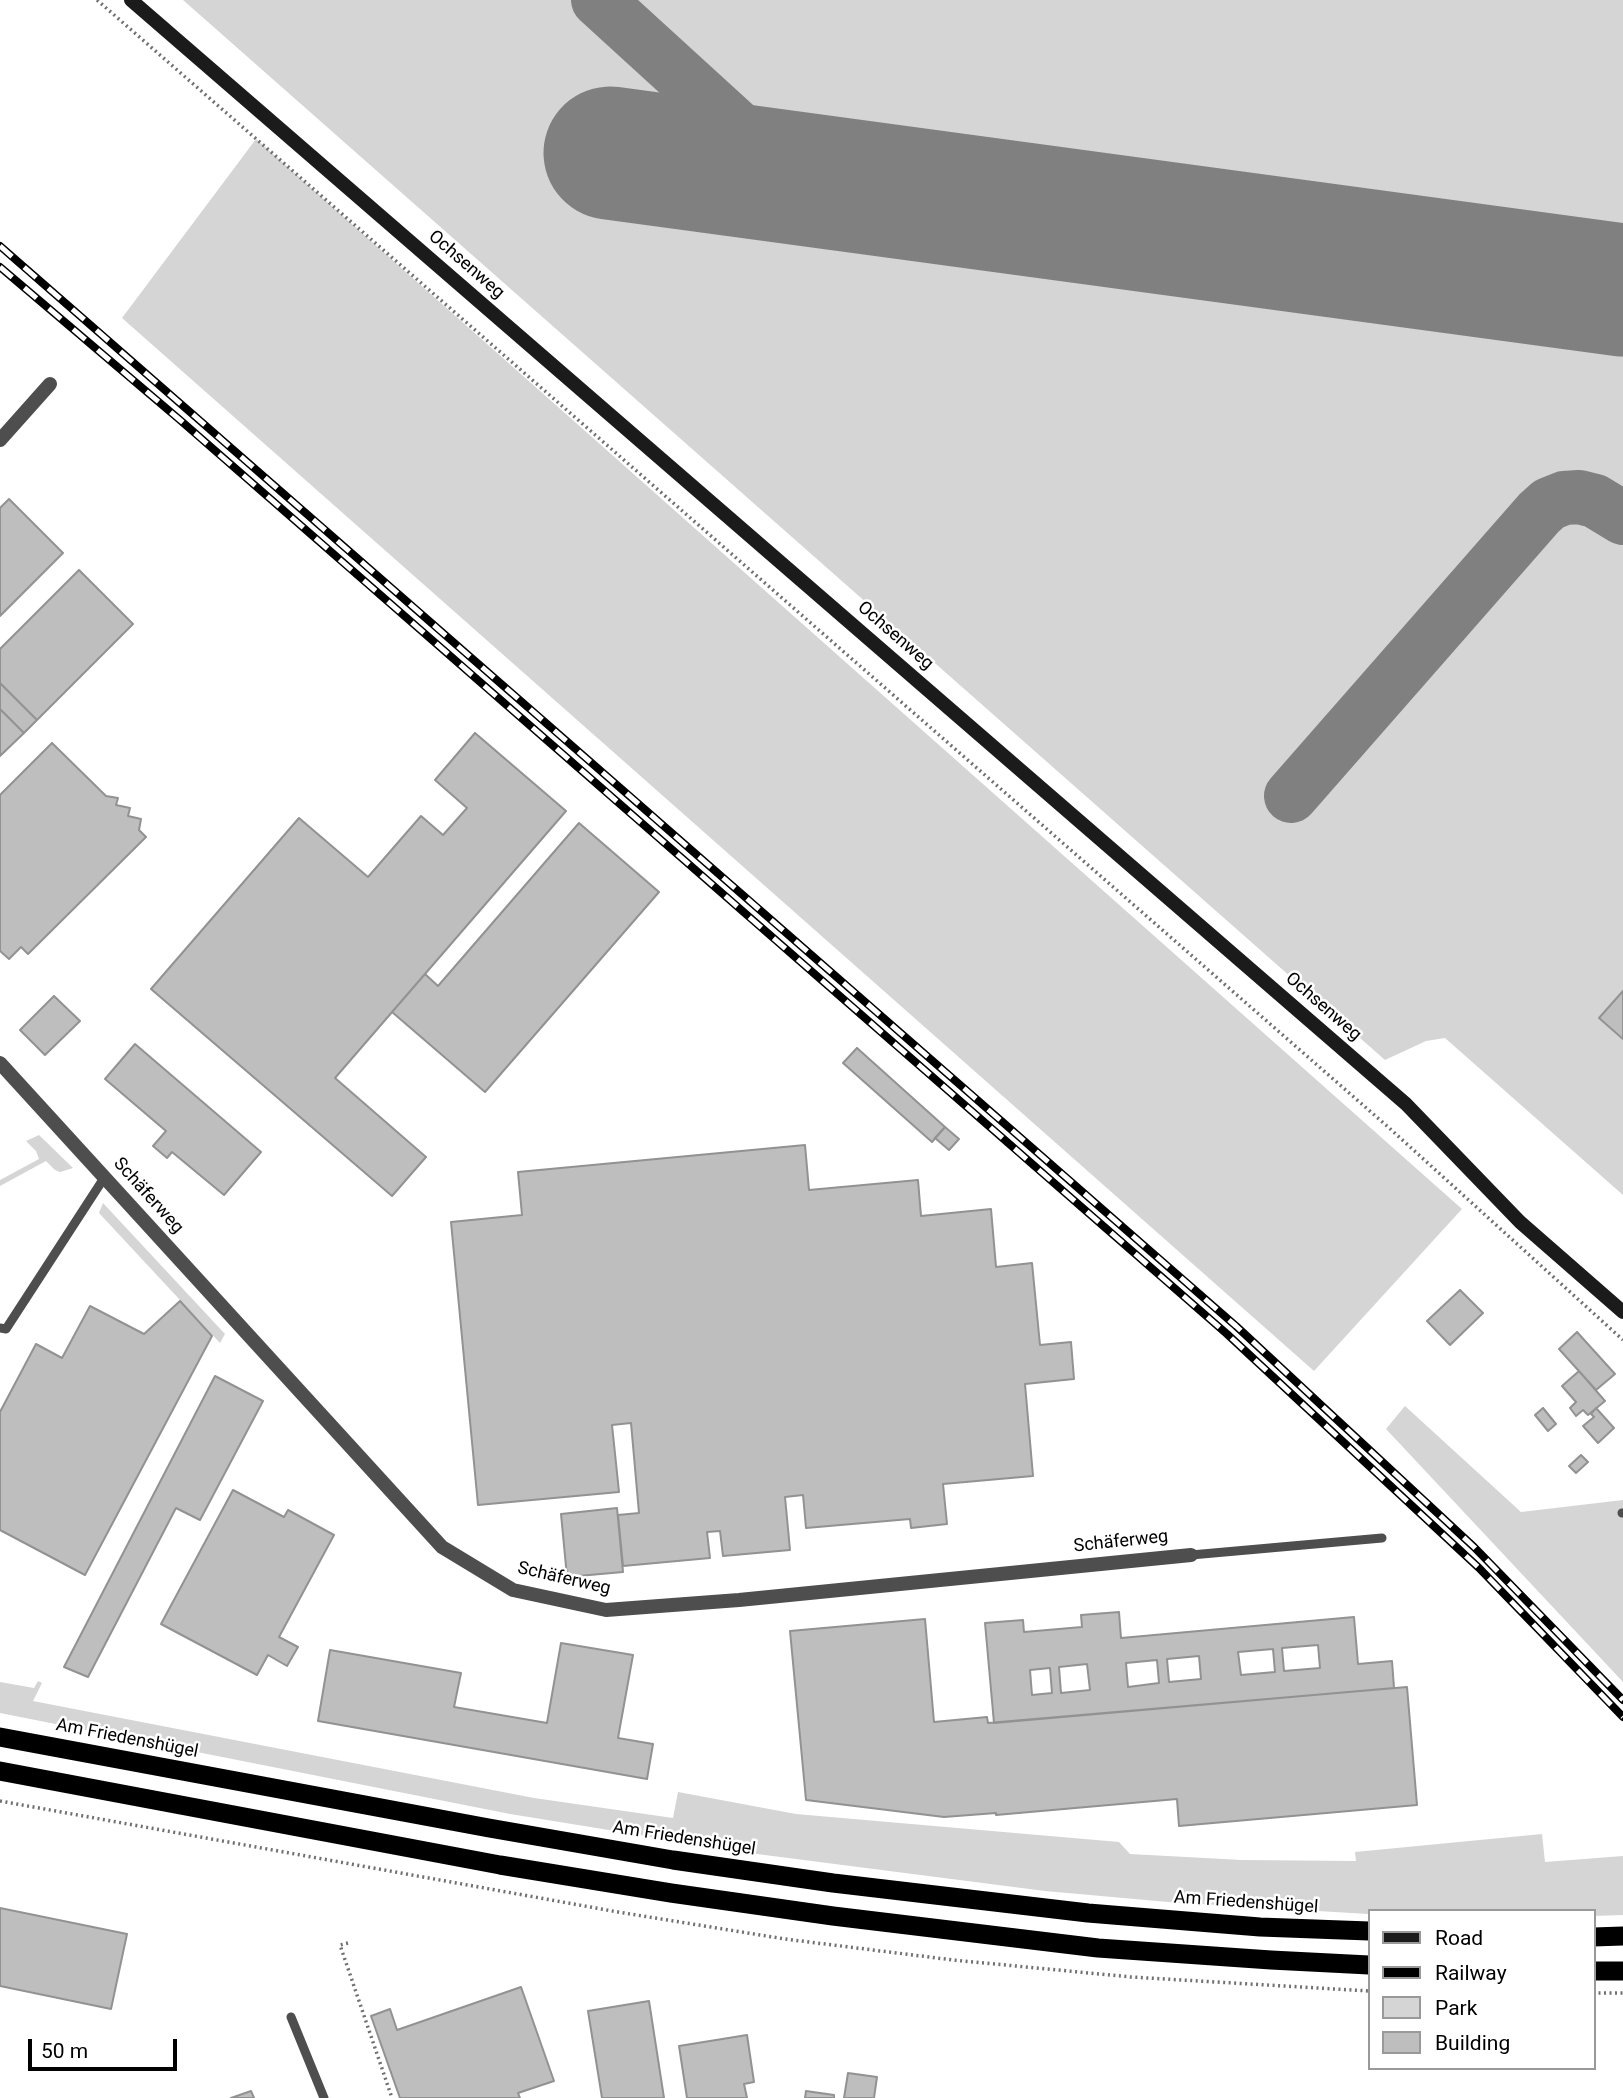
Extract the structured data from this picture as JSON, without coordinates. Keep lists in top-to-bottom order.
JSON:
{
  "streets": {
    "highway": ["Am Friedenshügel"],
    "main road": ["Ochsenweg"],
    "street": ["Schäferweg"]
  },
  "legend": [
    "Road",
    "Railway",
    "Park",
    "Building"
  ],
  "scale_bar": "50 m"
}
